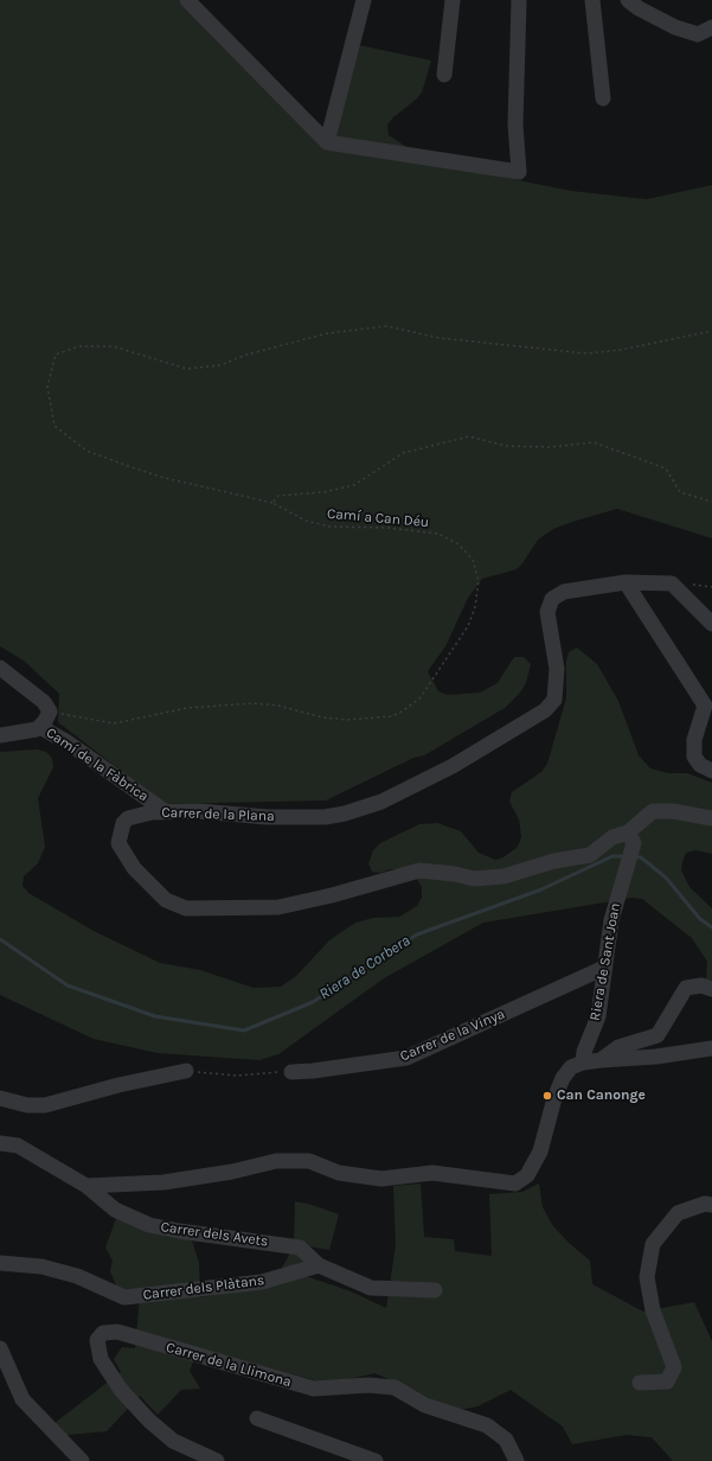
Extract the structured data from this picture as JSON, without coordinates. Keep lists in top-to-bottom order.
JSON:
{
  "streets": {
    "street": [
      "Camí de la Fàbrica",
      "Carrer de la Plana",
      "Riera de Sant Joan",
      "Carrer de la Vinya",
      "Carrer dels Avets",
      "Carrer dels Plàtans",
      "Carrer de la Llimona"
    ],
    "path": ["Camí a Can Déu"]
  },
  "crossings": [
    ["Camí de la Fàbrica", "Carrer de la Plana"],
    ["Carrer de la Plana", "Riera de Sant Joan"],
    ["Riera de Sant Joan", "Carrer de la Vinya"],
    ["Carrer dels Avets", "Carrer dels Plàtans"]
  ],
  "water": ["Riera de Corbera"],
  "places": ["Can Canonge"]
}
